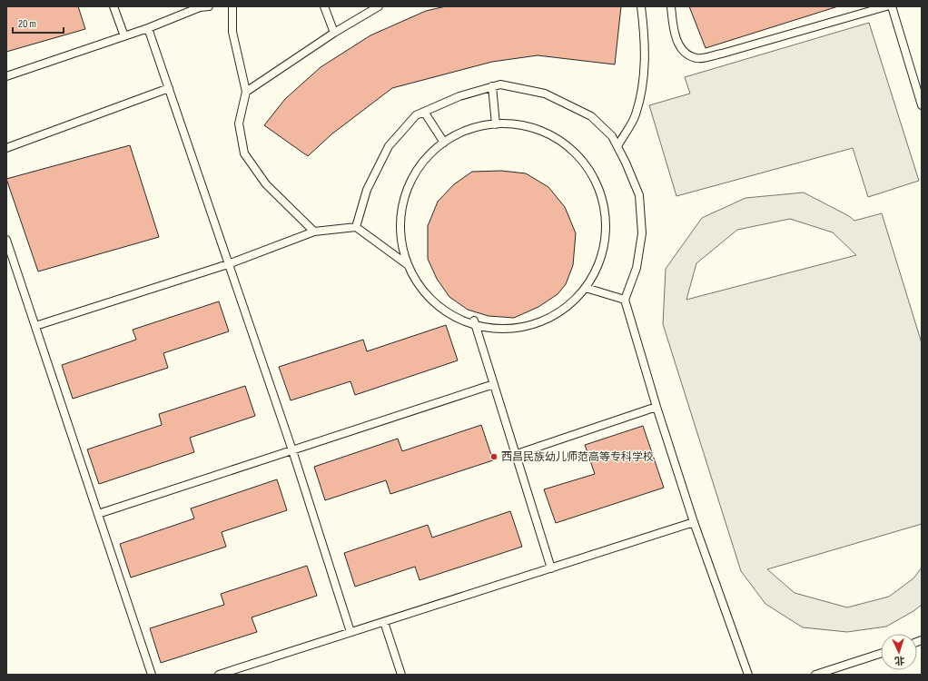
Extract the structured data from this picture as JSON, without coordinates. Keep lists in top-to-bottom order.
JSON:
{
  "places": ["西昌民族幼儿师范高等专科学校"],
  "scale_bar": "20 m",
  "north": "bottom"
}
